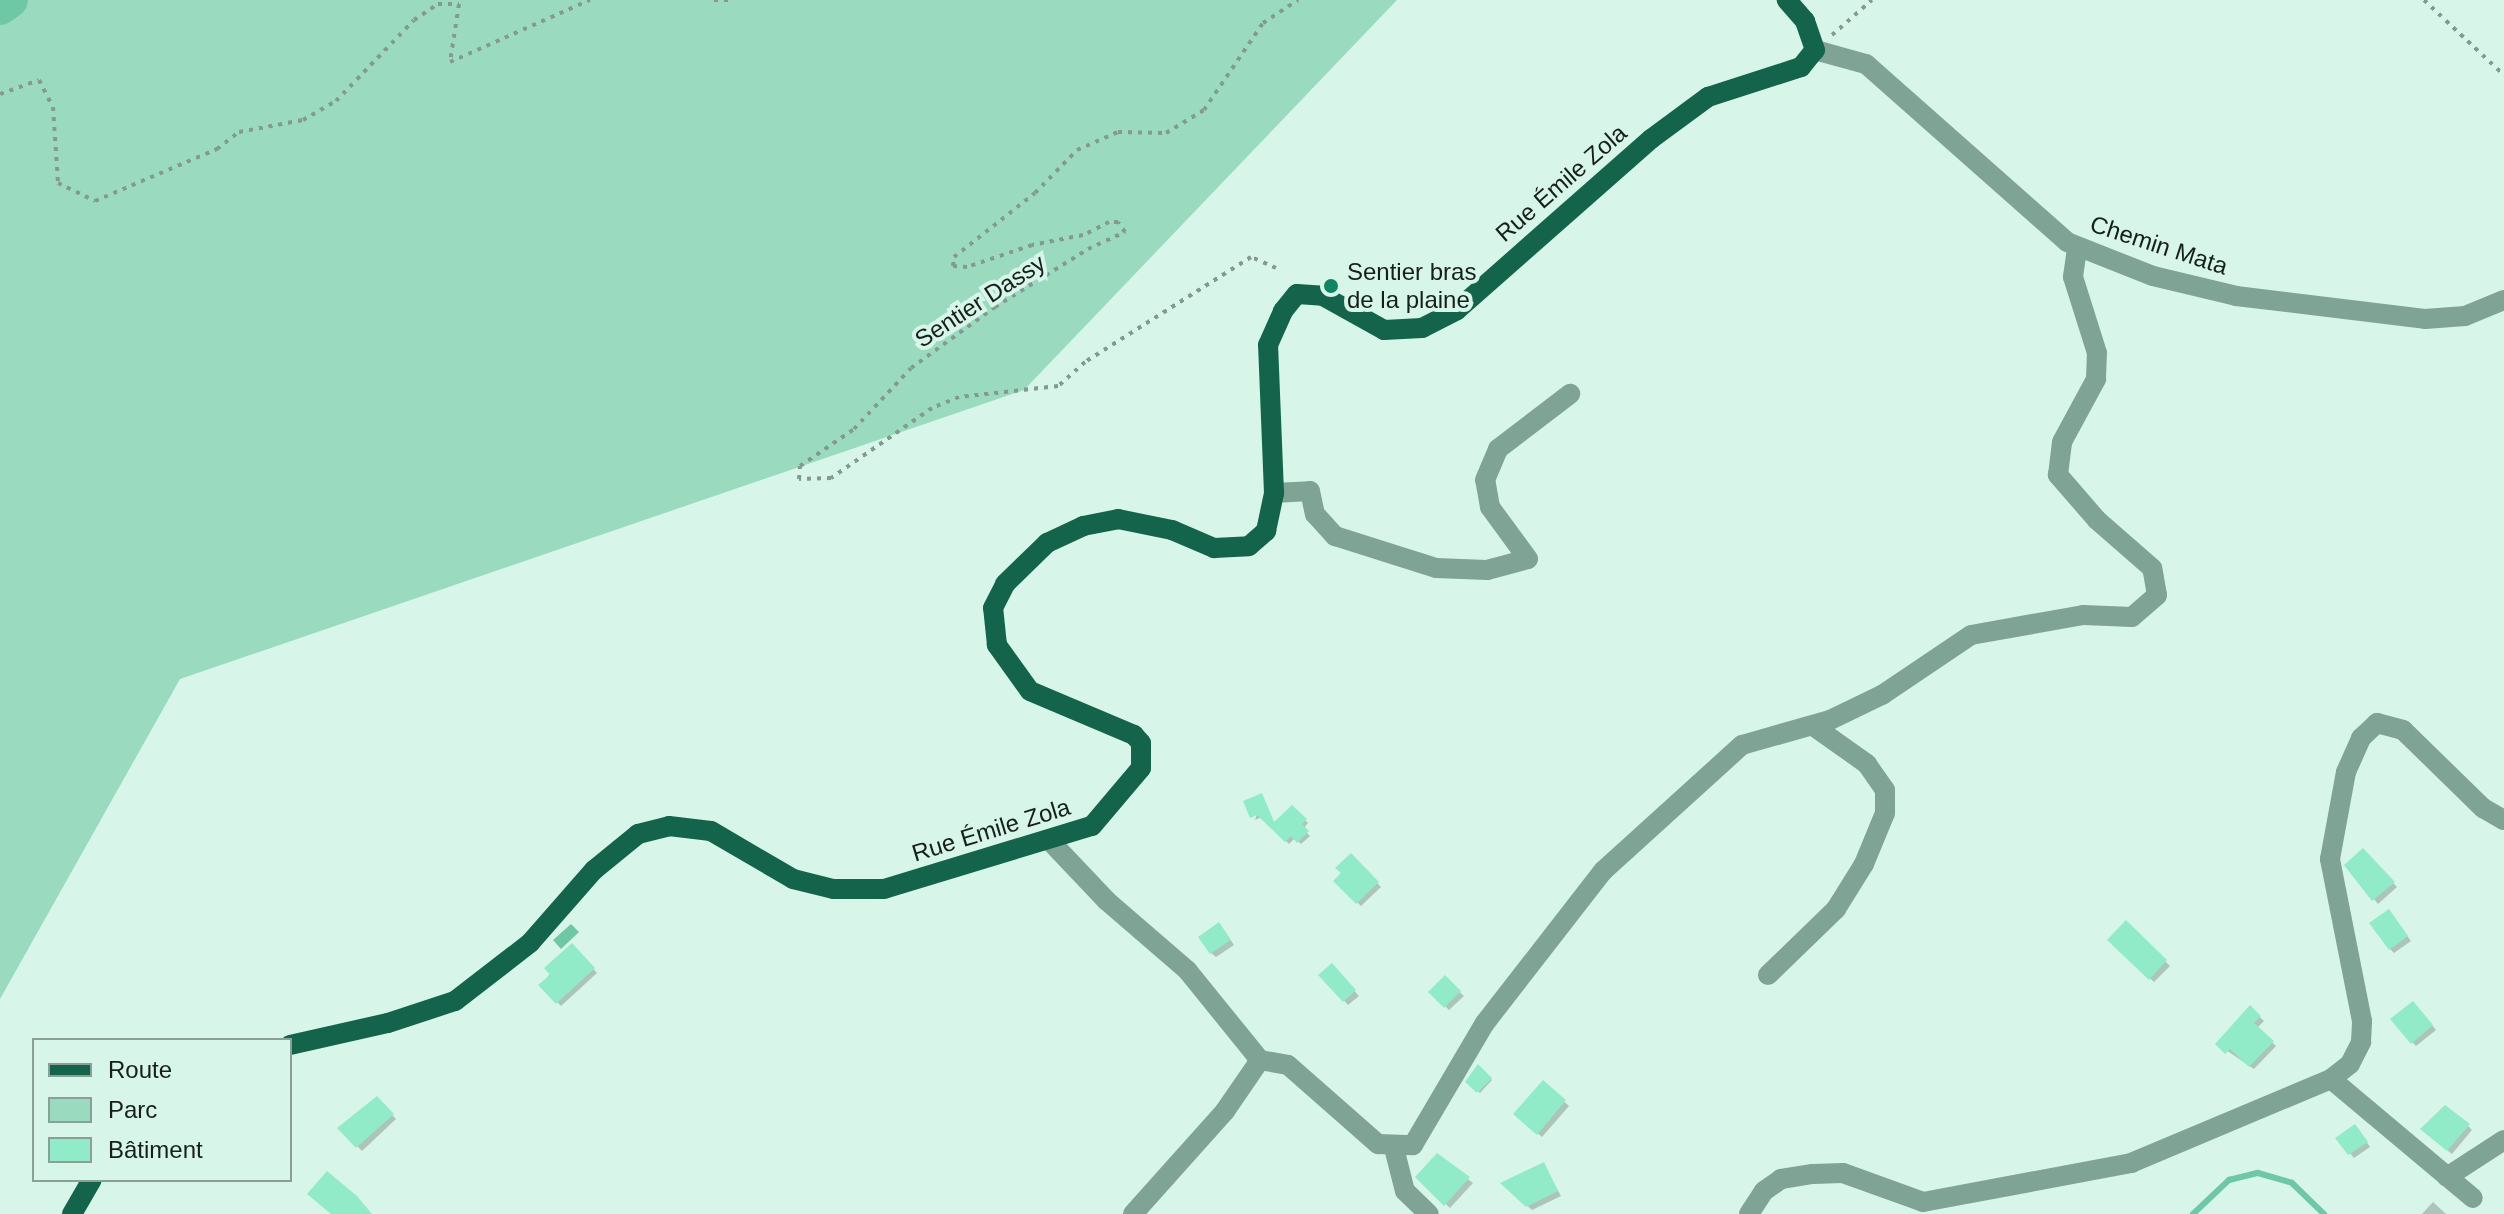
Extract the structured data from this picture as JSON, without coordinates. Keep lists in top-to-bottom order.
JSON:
{
  "streets": {
    "main road": ["Rue Émile Zola"],
    "street": ["Chemin Mata"],
    "path": ["Sentier Dassy"]
  },
  "crossings": [
    ["Rue Émile Zola", "Chemin Mata"]
  ],
  "places": ["Sentier bras de la plaine"],
  "legend": ["Route", "Parc", "Bâtiment"]
}
